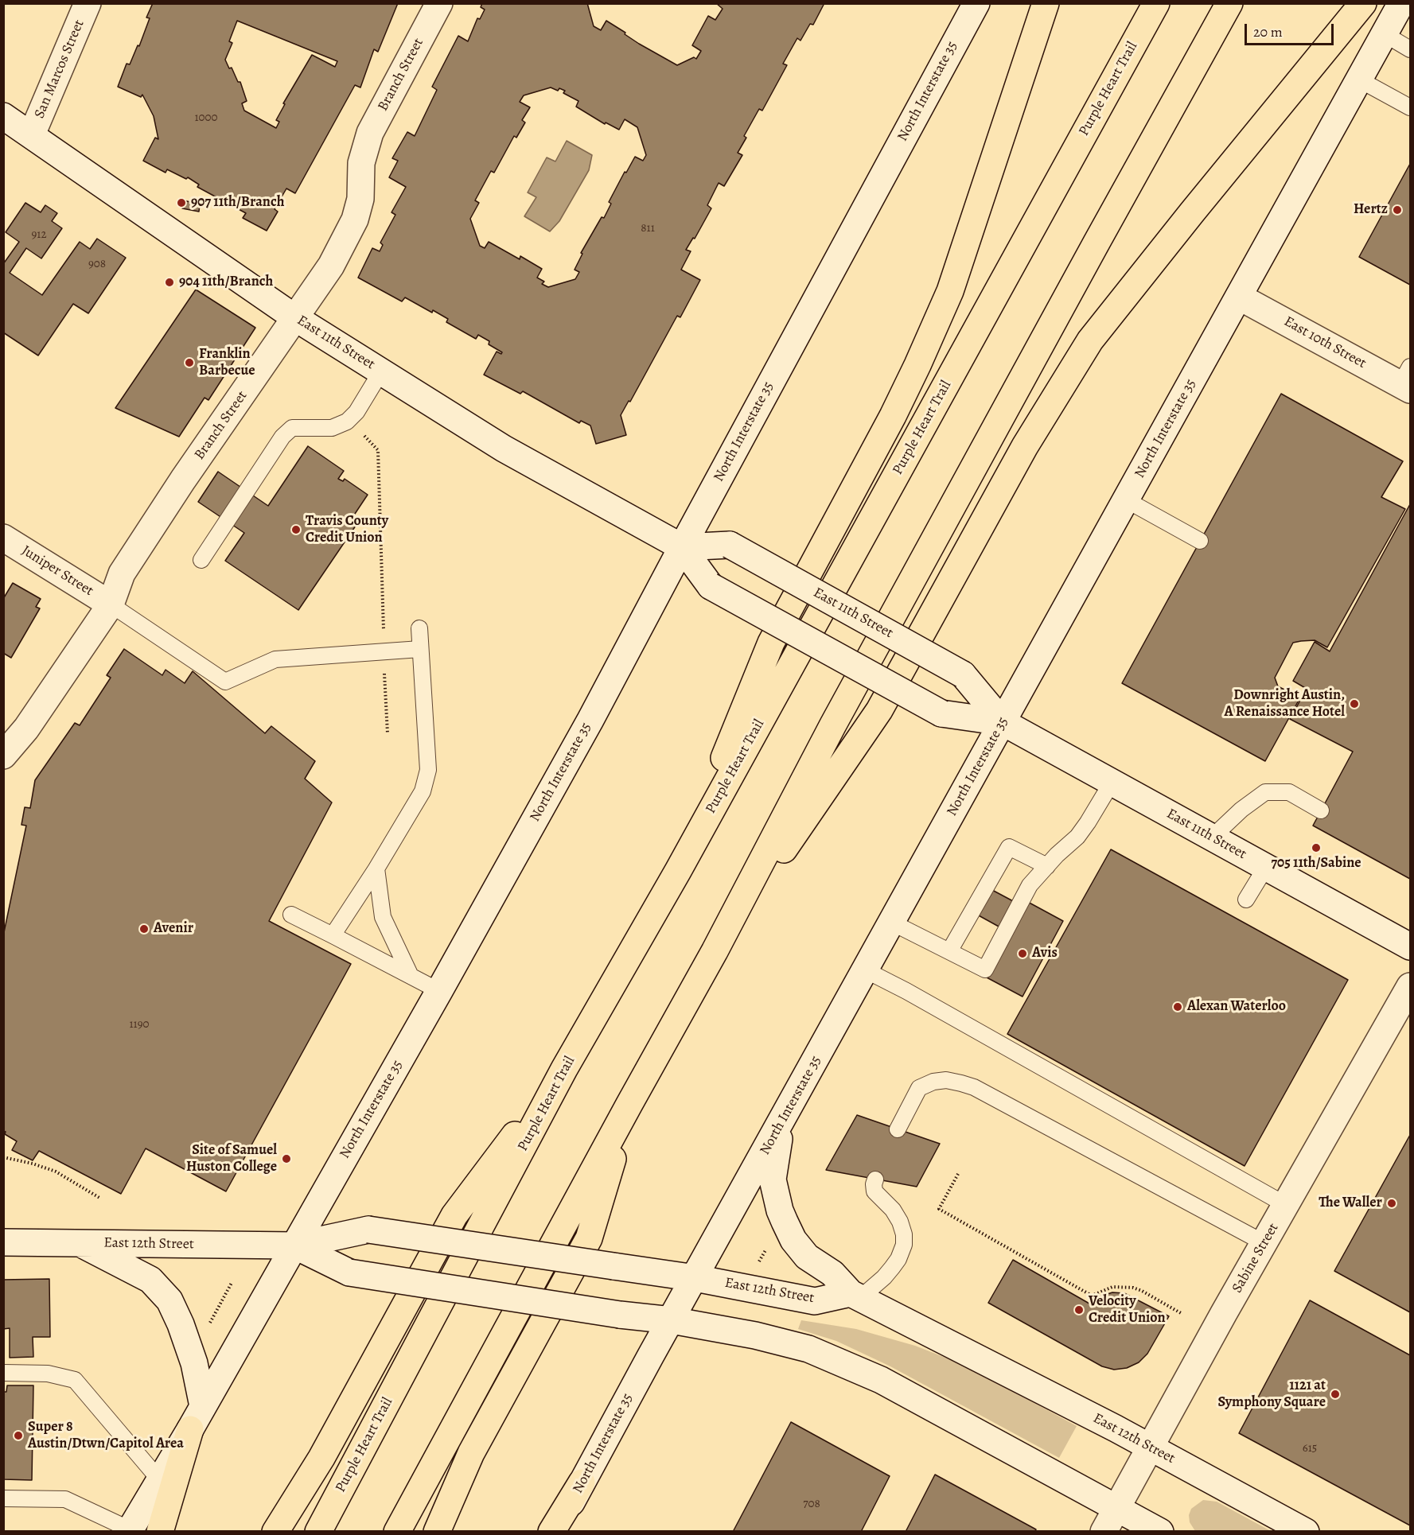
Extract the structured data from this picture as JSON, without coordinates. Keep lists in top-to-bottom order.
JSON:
{
  "streets": {
    "highway": ["Purple Heart Trail"],
    "main road": [
      "San Marcos Street",
      "Branch Street",
      "North Interstate 35",
      "East 11th Street",
      "East 10th Street",
      "Juniper Street",
      "East 12th Street",
      "Sabine Street"
    ]
  },
  "crossings": [
    ["San Marcos Street", "East 11th Street"],
    ["Branch Street", "East 11th Street"],
    ["Branch Street", "Juniper Street"],
    ["North Interstate 35", "East 11th Street"],
    ["North Interstate 35", "East 10th Street"],
    ["North Interstate 35", "East 12th Street"],
    ["East 12th Street", "Sabine Street"]
  ],
  "places": [
    "907 11th/Branch",
    "Hertz",
    "904 11th/Branch",
    "Franklin Barbecue",
    "Travis County Credit Union",
    "Downright Austin, A Renaissance Hotel",
    "705 11th/Sabine",
    "Avenir",
    "Avis",
    "Alexan Waterloo",
    "Site of Samuel Huston College",
    "The Waller",
    "Velocity Credit Union",
    "1121 at Symphony Square",
    "Super 8 Austin/Dtwn/Capitol Area"
  ],
  "house_numbers": [
    "1000",
    "811",
    "912",
    "908",
    "1190",
    "615",
    "708"
  ],
  "scale_bar": "20 m"
}
